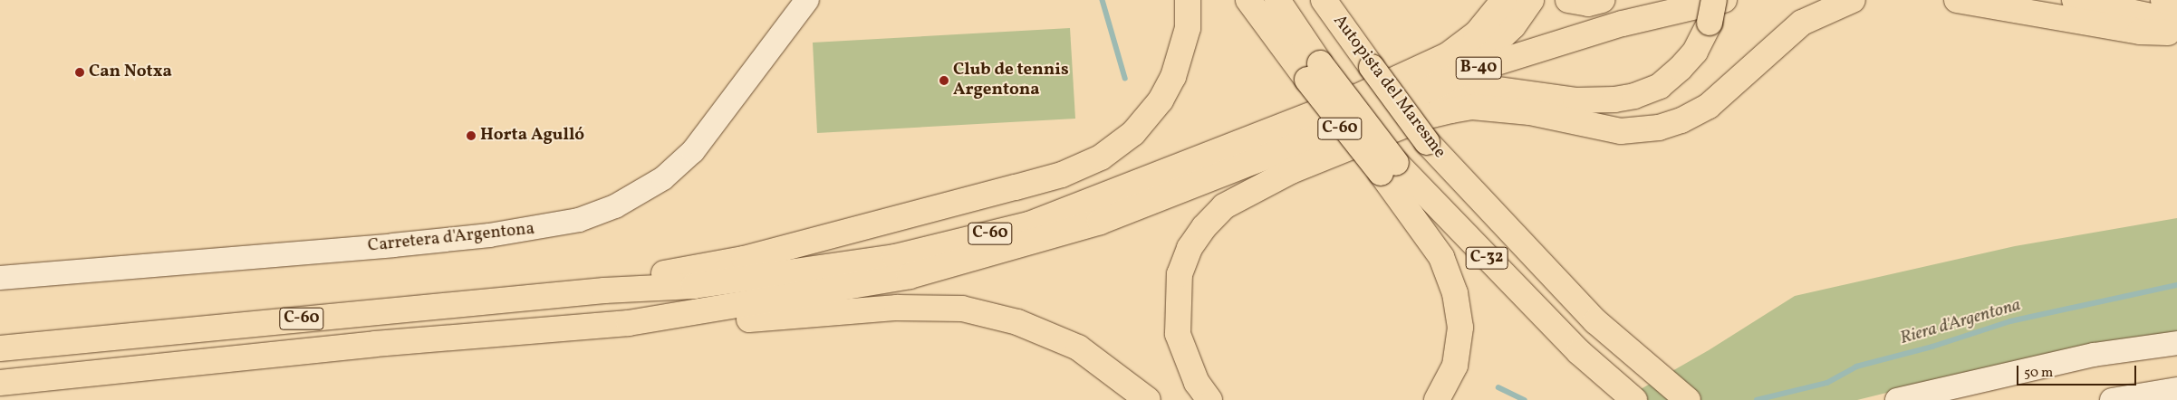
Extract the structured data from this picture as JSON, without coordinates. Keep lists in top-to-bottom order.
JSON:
{
  "streets": {
    "main road": [
      "B-40",
      "Autopista del Maresme",
      "C-60",
      "C-32"
    ],
    "street": ["Carretera d'Argentona"]
  },
  "crossings": [
    ["B-40", "C-60"]
  ],
  "water": ["Riera d'Argentona"],
  "places": ["Can Notxa", "Club de tennis Argentona", "Horta Agulló"],
  "scale_bar": "50 m"
}
